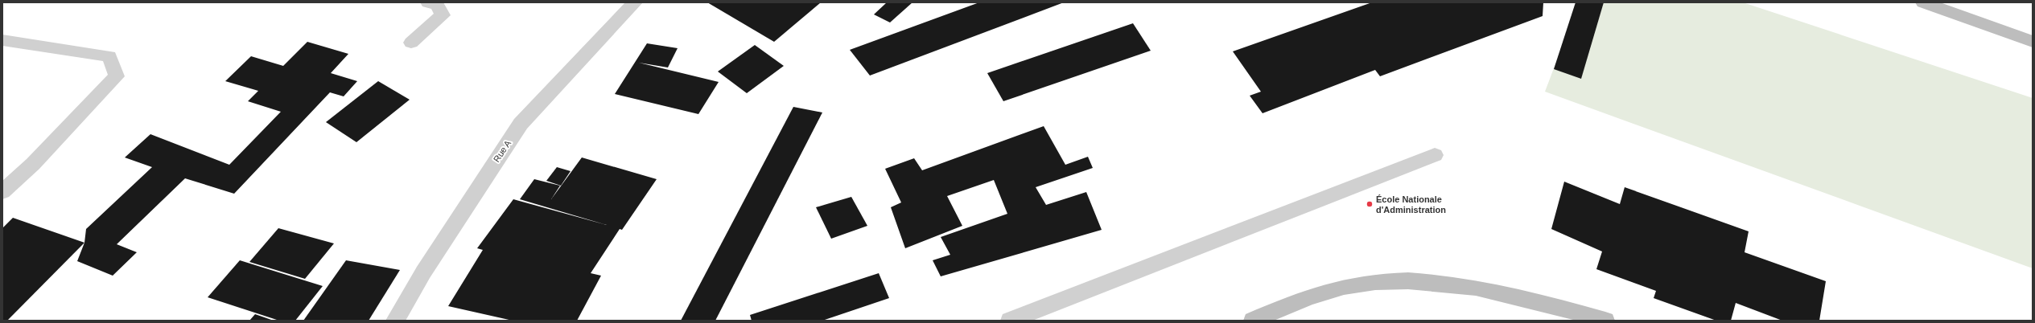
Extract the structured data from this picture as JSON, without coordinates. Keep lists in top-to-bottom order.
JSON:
{
  "streets": {
    "street": ["Rue A"]
  },
  "places": ["École Nationale d'Administration"]
}
